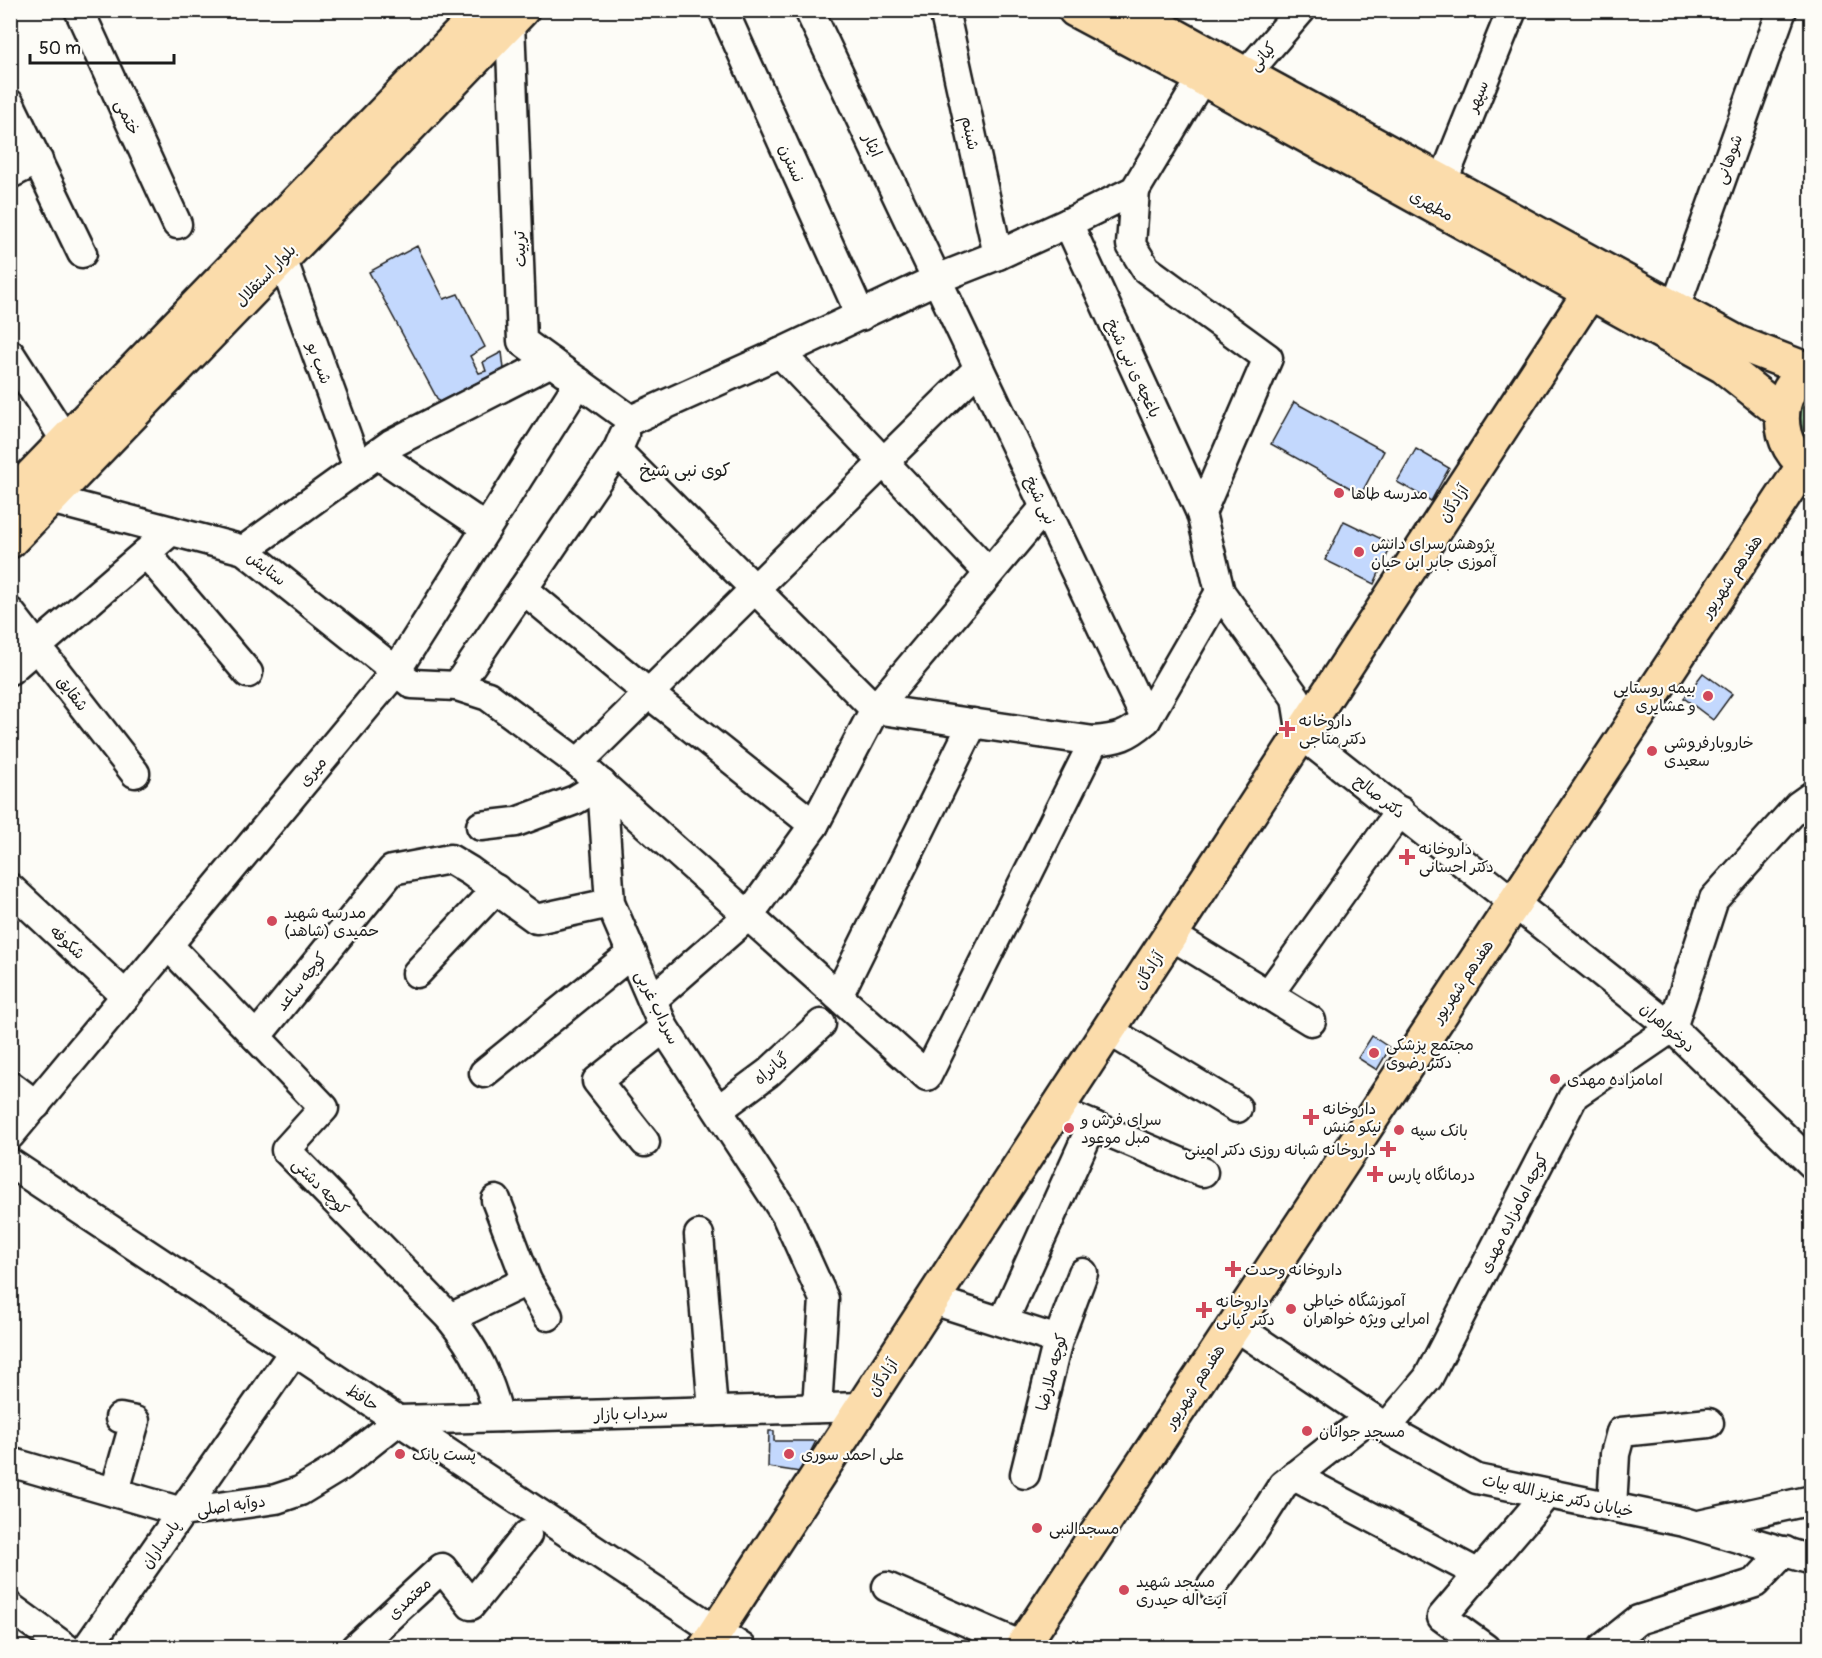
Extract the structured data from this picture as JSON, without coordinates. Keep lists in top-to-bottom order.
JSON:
{
  "streets": {
    "main road": [
      "مطهری",
      "بلوار استقلال",
      "آزادگان",
      "هفدهم شهریور"
    ],
    "street": [
      "کیانی",
      "سپهر",
      "ختمی",
      "شبنم",
      "ایثار",
      "شوهانی",
      "نسترن",
      "تربیت",
      "شب بو",
      "باغچه ی نبی شیخ",
      "نبی شیخ",
      "ستایش",
      "شقایق",
      "میری",
      "دکتر صالح",
      "شکوفه",
      "کوچه ساعد",
      "سرداب غربی",
      "دوخواهران",
      "گیانراه",
      "کوچه دشتی",
      "کوچه امامزاده مهدی",
      "کوچه ملارضا",
      "حافظ",
      "سرداب بازار",
      "خیابان دکتر عزیز الله بیات",
      "دوآبه اصلی",
      "پاسداران",
      "معتمدی"
    ]
  },
  "crossings": [
    ["کیانی", "مطهری"],
    ["سپهر", "مطهری"],
    ["ایثار", "نبی شیخ"],
    ["شوهانی", "مطهری"],
    ["مطهری", "آزادگان"],
    ["تربیت", "بلوار استقلال"],
    ["تربیت", "میری"],
    ["بلوار استقلال", "شب بو"],
    ["بلوار استقلال", "ستایش"],
    ["آزادگان", "دکتر صالح"],
    ["آزادگان", "حافظ"],
    ["آزادگان", "سرداب بازار"],
    ["ستایش", "میری"],
    ["هفدهم شهریور", "دکتر صالح"],
    ["هفدهم شهریور", "دوخواهران"],
    ["هفدهم شهریور", "خیابان دکتر عزیز الله بیات"],
    ["میری", "شکوفه"],
    ["میری", "کوچه دشتی"],
    ["دکتر صالح", "دوخواهران"],
    ["کوچه ساعد", "کوچه دشتی"],
    ["سرداب غربی", "گیانراه"],
    ["سرداب غربی", "سرداب بازار"],
    ["دوخواهران", "کوچه امامزاده مهدی"],
    ["کوچه دشتی", "سرداب بازار"],
    ["کوچه امامزاده مهدی", "خیابان دکتر عزیز الله بیات"],
    ["حافظ", "سرداب بازار"],
    ["حافظ", "دوآبه اصلی"],
    ["حافظ", "پاسداران"],
    ["سرداب بازار", "دوآبه اصلی"],
    ["دوآبه اصلی", "پاسداران"]
  ],
  "districts": ["کوی نبی شیخ"],
  "places": {
    "other": [
      "مدرسه طاها",
      "پژوهش سرای دانش آموزی جابر ابن حیان",
      "بیمه روستایی و عشایری",
      "خاروبارفروشی سعیدی",
      "مدرسه شهید حمیدی (شاهد)",
      "مجتمع پزشکی دکتر رضوی",
      "امامزاده مهدی",
      "سرای فرش و مبل موعود",
      "بانک سپه",
      "آموزشگاه خیاطی امرایی ویژه خواهران",
      "مسجد جوانان",
      "پست بانک",
      "علی احمد سوری",
      "مسجدالنبی",
      "مسجد شهید آیت اله حیدری"
    ],
    "health": [
      "داروخانه دکتر متاجی",
      "داروخانه دکتر احسانی",
      "داروخانه نیکو منش",
      "داروخانه شبانه روزی دکتر امینی",
      "درمانگاه پارس",
      "داروخانه وحدت",
      "داروخانه دکتر کیانی"
    ]
  },
  "scale_bar": "50 m"
}
